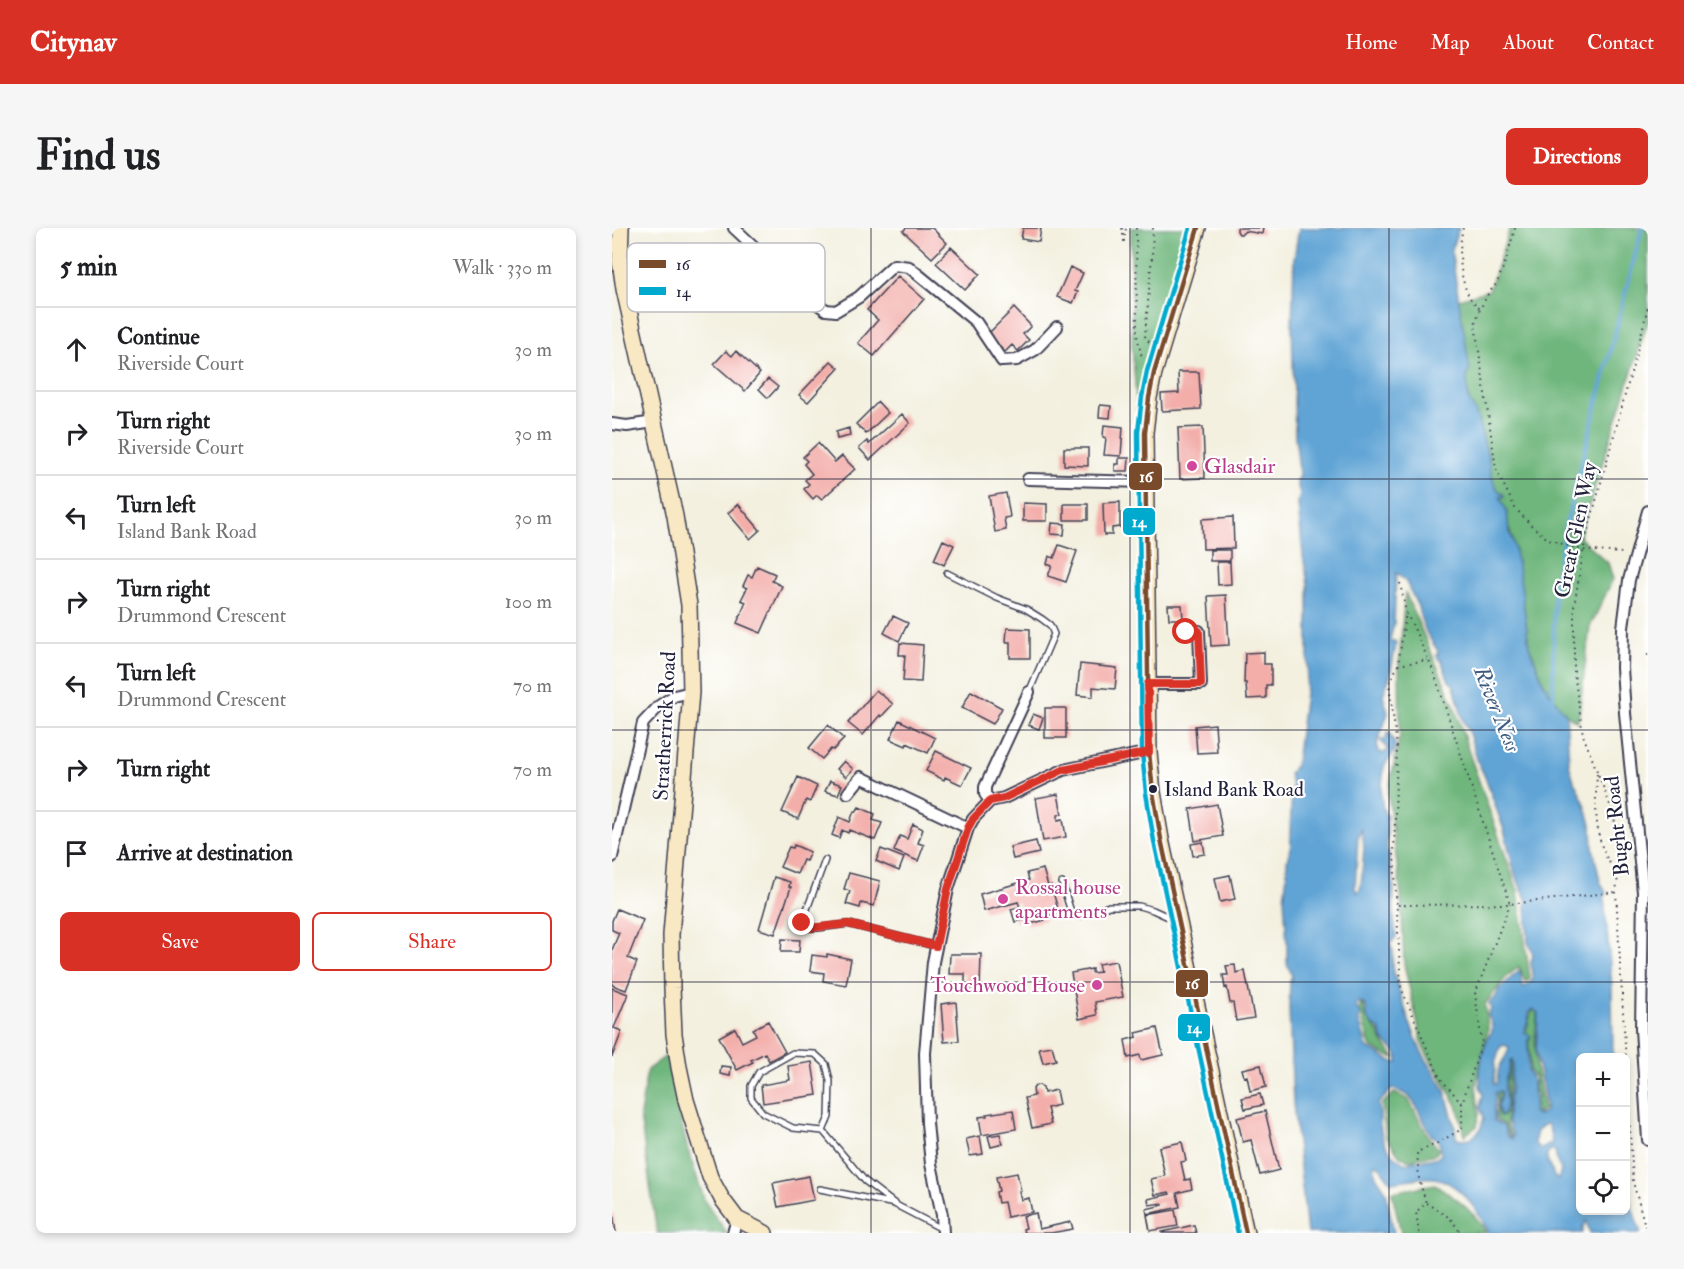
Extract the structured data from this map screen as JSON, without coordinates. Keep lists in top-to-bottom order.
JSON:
{
  "streets": {
    "street": ["Stratherrick Road", "Bught Road"],
    "path": ["Great Glen Way"]
  },
  "water": ["River Ness"],
  "places": [
    "Glasdair",
    "Island Bank Road",
    "Rossal house apartments",
    "Touchwood House"
  ],
  "lines": ["transit line 16", "transit line 14"],
  "legend": ["16", "14"],
  "page": {
    "header": "Citynav",
    "nav": [
      "Home",
      "Map",
      "About",
      "Contact"
    ],
    "buttons": [
      "Directions",
      ["Save", "Share"]
    ],
    "title": "Find us",
    "heading": ["5 min", "Walk · 330 m"],
    "list": [
      ["Continue", "Riverside Court", "30 m"],
      ["Turn right", "Riverside Court", "30 m"],
      ["Turn left", "Island Bank Road", "30 m"],
      ["Turn right", "Drummond Crescent", "100 m"],
      ["Turn left", "Drummond Crescent", "70 m"],
      ["Turn right", "70 m"],
      "Arrive at destination"
    ],
    "map_buttons": ["+", "−"]
  }
}
